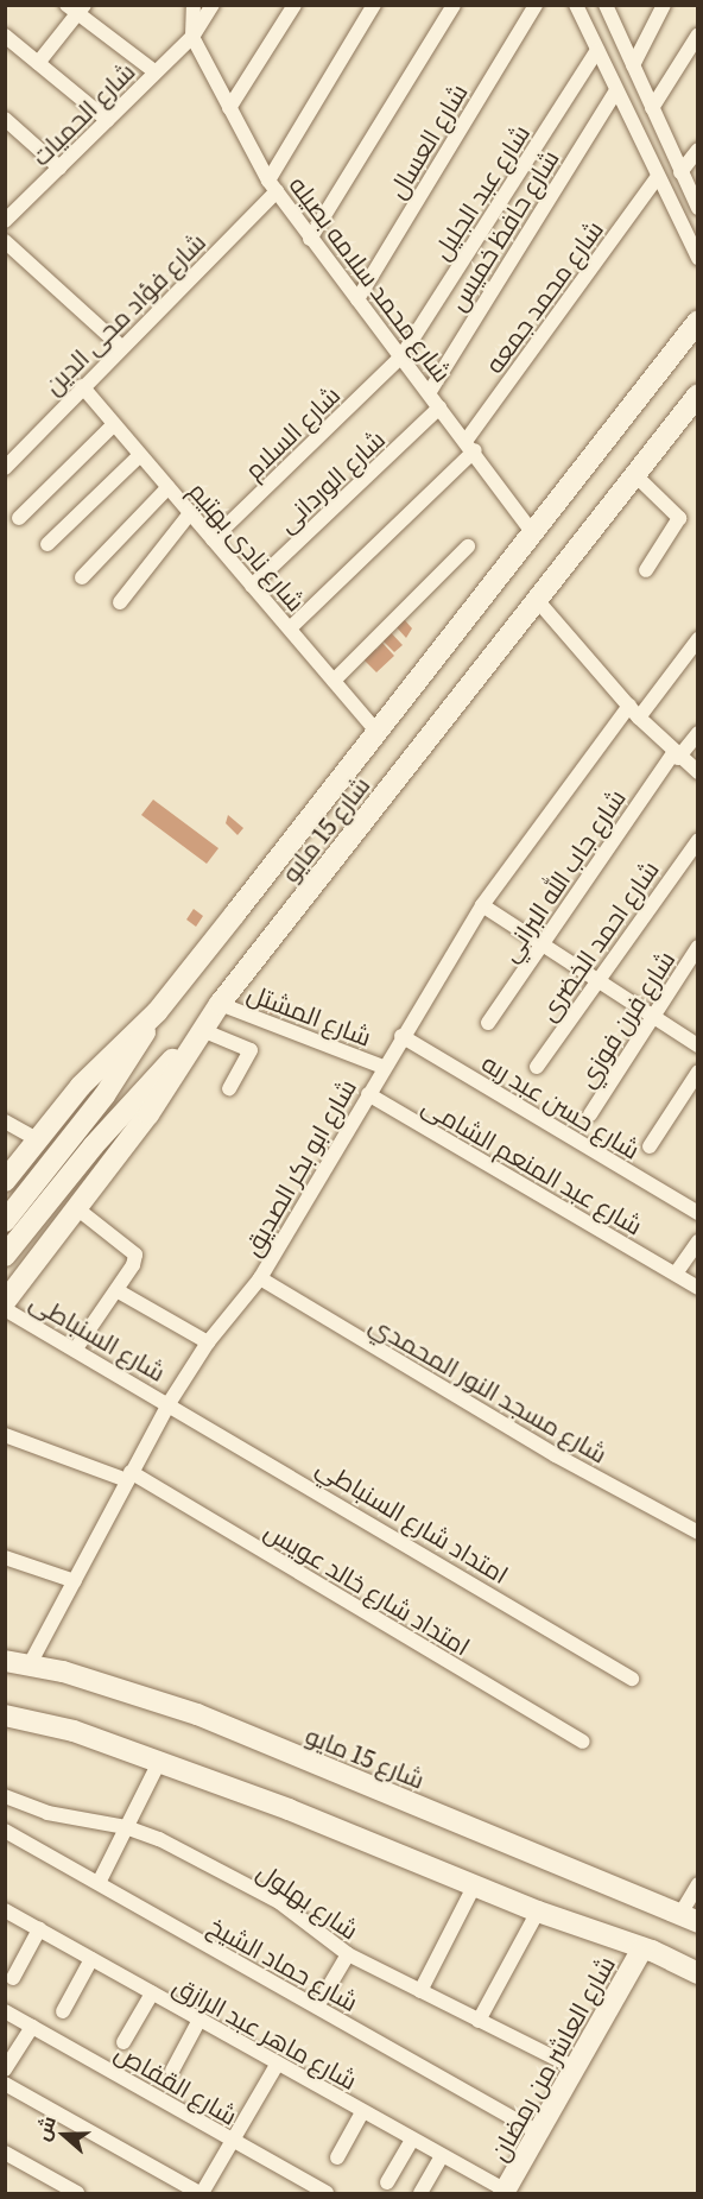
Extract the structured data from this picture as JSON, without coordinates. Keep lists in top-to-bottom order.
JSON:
{
  "streets": {
    "main road": ["شارع 15 مايو", "شارع العاشر من رمضان"],
    "street": [
      "شارع الحميات",
      "شارع العسال",
      "شارع عبد الجليل",
      "شارع حافظ خميس",
      "شارع محمد سلامه بصيله",
      "شارع محمد جمعه",
      "شارع فؤاد محى الدين",
      "شارع السلام",
      "شارع الوردانى",
      "شارع نادى بهتيم",
      "شارع جاب الله البراني",
      "شارع احمد الخضرى",
      "شارع المشتل",
      "شارع فرن فوزي",
      "شارع حسن عبد ربه",
      "شارع عبد المنعم الشامى",
      "شارع ابو بكر الصديق",
      "شارع السنباطى",
      "شارع مسجد النور المحمدي",
      "امتداد شارع السنباطي",
      "امتداد شارع خالد عويس",
      "شارع بهلول",
      "شارع حماد الشيخ",
      "شارع ماهر عبد الرازق",
      "شارع القفاص"
    ]
  },
  "crossings": [
    ["شارع الحميات", "شارع محمد سلامه بصيله"],
    ["شارع العسال", "شارع محمد سلامه بصيله"],
    ["شارع عبد الجليل", "شارع محمد سلامه بصيله"],
    ["شارع عبد الجليل", "شارع السلام"],
    ["شارع حافظ خميس", "شارع محمد سلامه بصيله"],
    ["شارع محمد سلامه بصيله", "شارع محمد جمعه"],
    ["شارع محمد سلامه بصيله", "شارع فؤاد محى الدين"],
    ["شارع محمد سلامه بصيله", "شارع السلام"],
    ["شارع محمد سلامه بصيله", "شارع الوردانى"],
    ["شارع محمد سلامه بصيله", "شارع 15 مايو"],
    ["شارع محمد جمعه", "شارع نادى بهتيم"],
    ["شارع فؤاد محى الدين", "شارع نادى بهتيم"],
    ["شارع السلام", "شارع نادى بهتيم"],
    ["شارع الوردانى", "شارع نادى بهتيم"],
    ["شارع نادى بهتيم", "شارع 15 مايو"],
    ["شارع 15 مايو", "شارع المشتل"],
    ["شارع 15 مايو", "شارع ابو بكر الصديق"],
    ["شارع المشتل", "شارع ابو بكر الصديق"],
    ["شارع حسن عبد ربه", "شارع ابو بكر الصديق"],
    ["شارع عبد المنعم الشامى", "شارع ابو بكر الصديق"],
    ["شارع ابو بكر الصديق", "شارع السنباطى"],
    ["شارع ابو بكر الصديق", "شارع مسجد النور المحمدي"],
    ["شارع ابو بكر الصديق", "امتداد شارع السنباطي"],
    ["شارع ابو بكر الصديق", "امتداد شارع خالد عويس"],
    ["شارع السنباطى", "امتداد شارع السنباطي"],
    ["شارع بهلول", "شارع العاشر من رمضان"],
    ["شارع حماد الشيخ", "شارع العاشر من رمضان"],
    ["شارع ماهر عبد الرازق", "شارع العاشر من رمضان"]
  ],
  "north": "left"
}
